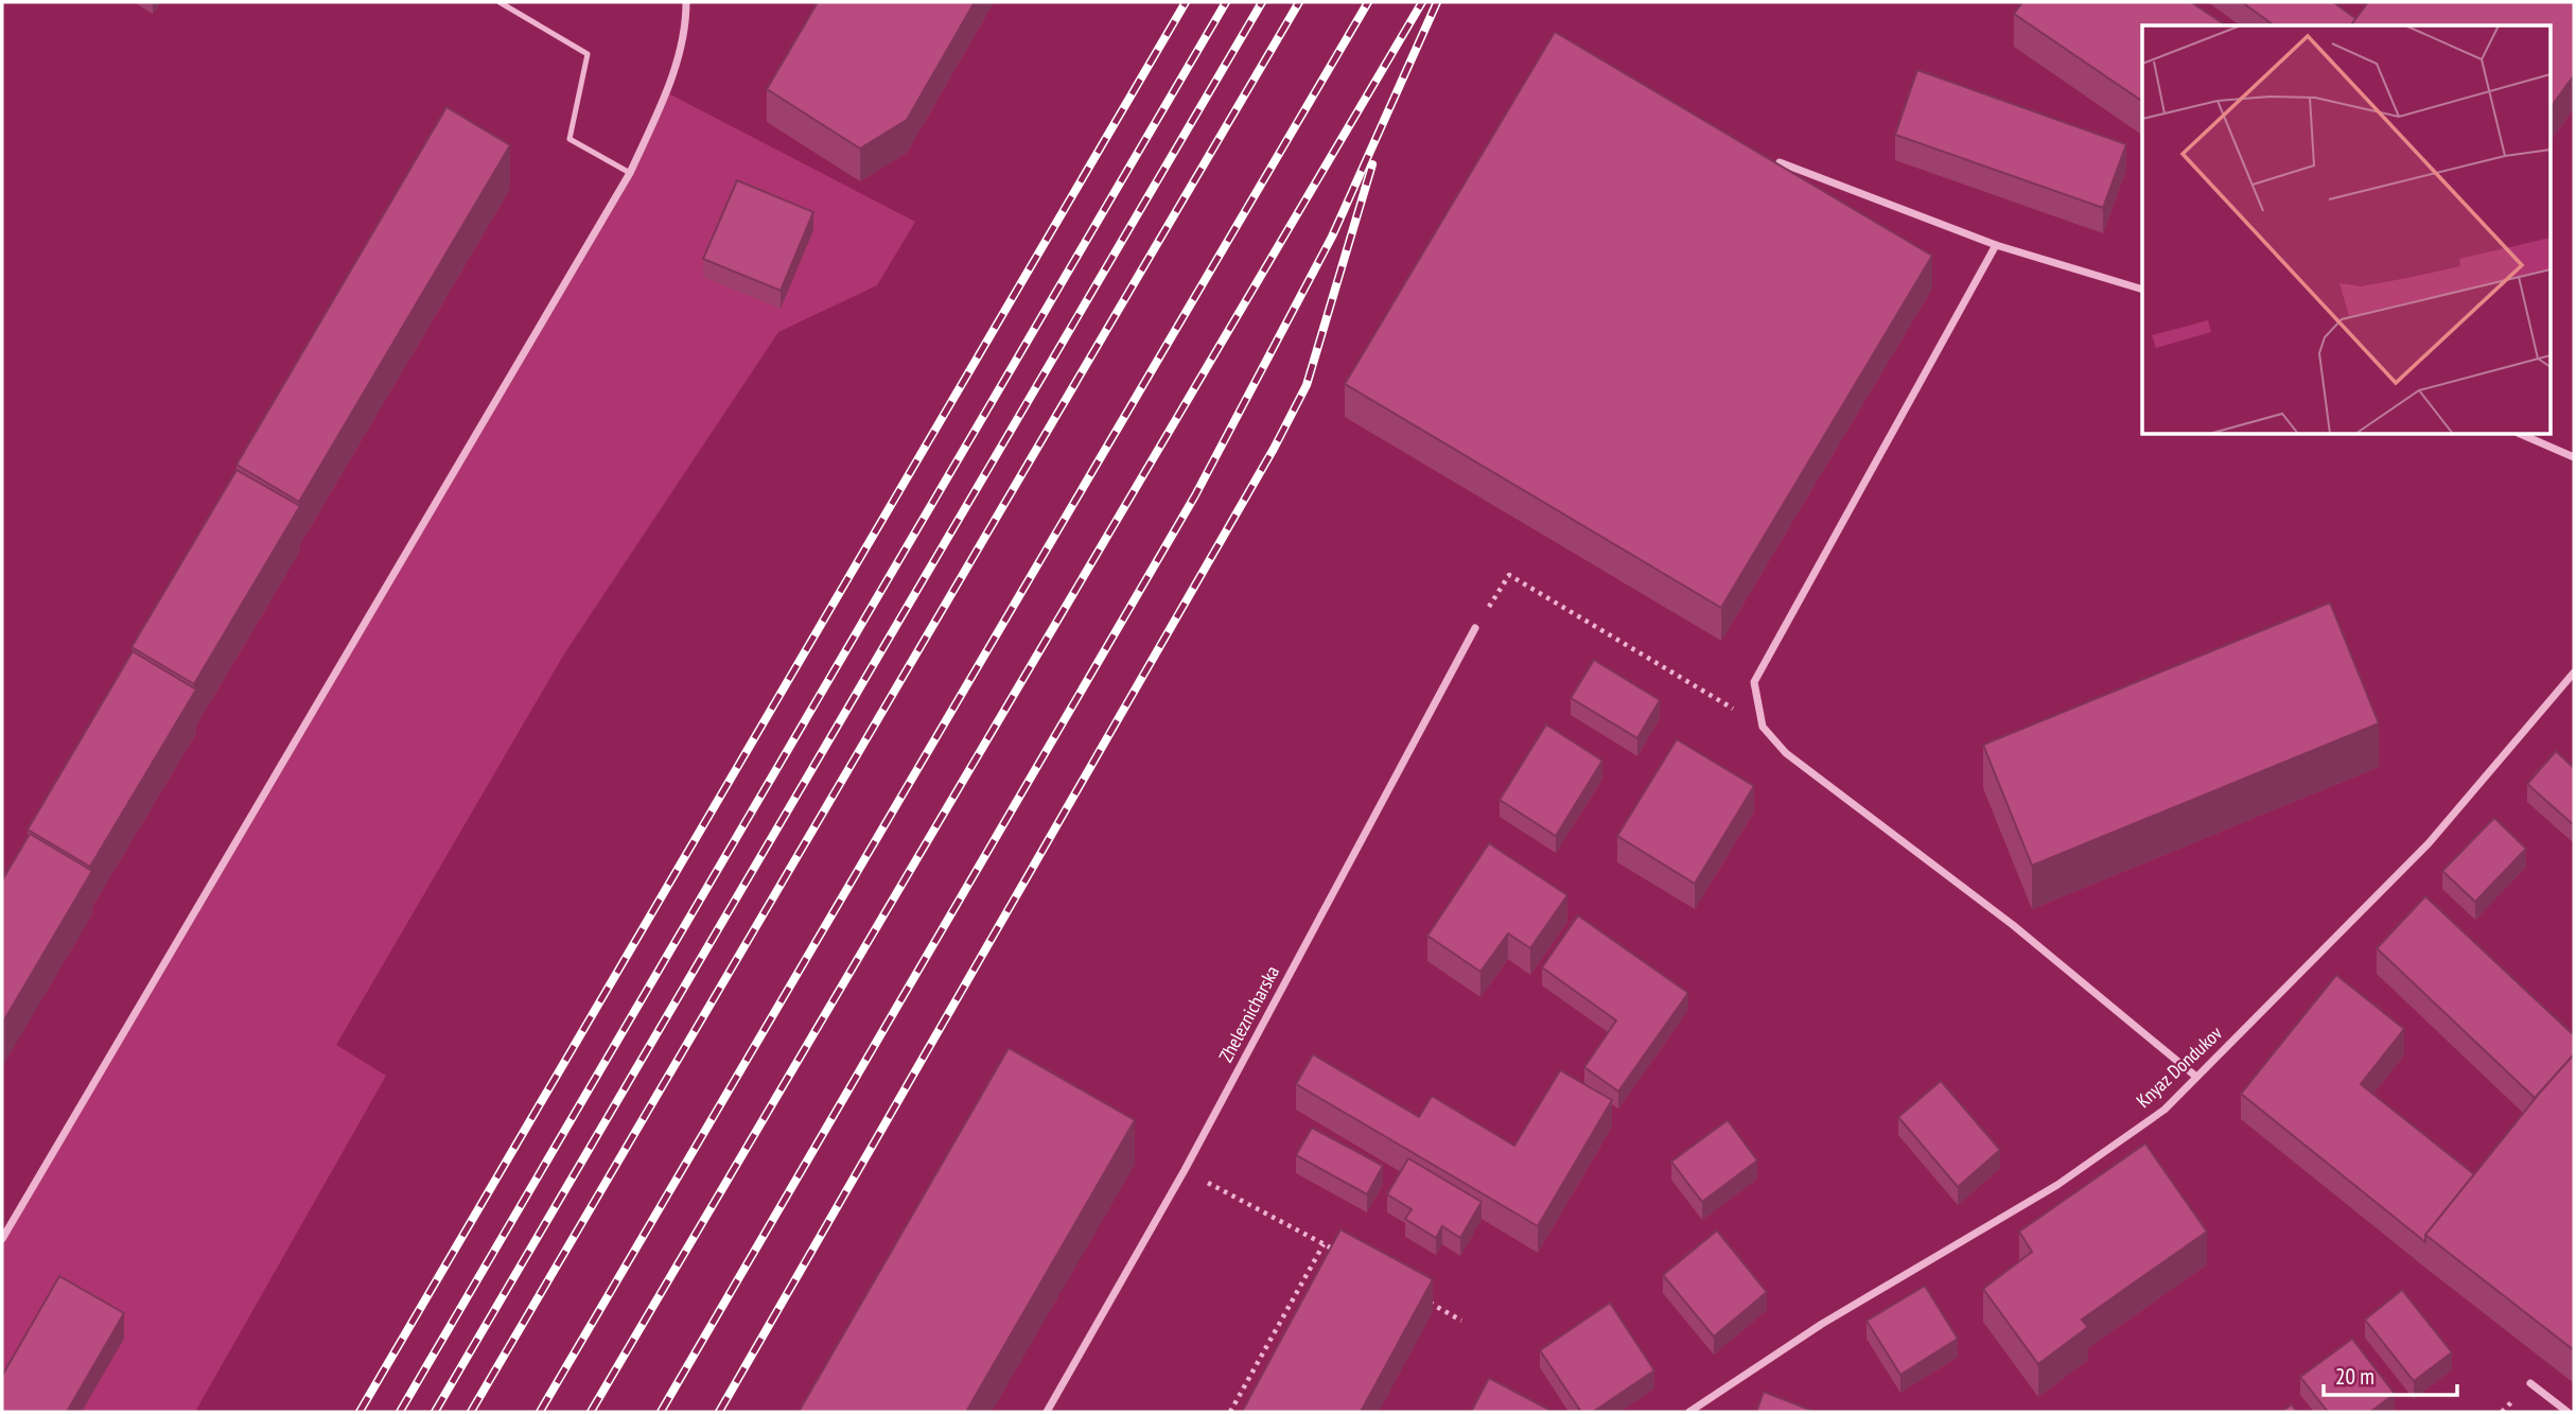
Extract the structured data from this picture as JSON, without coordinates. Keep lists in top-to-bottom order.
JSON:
{
  "streets": {
    "street": ["Zheleznicharska", "Knyaz Dondukov"]
  },
  "scale_bar": "20 m"
}
